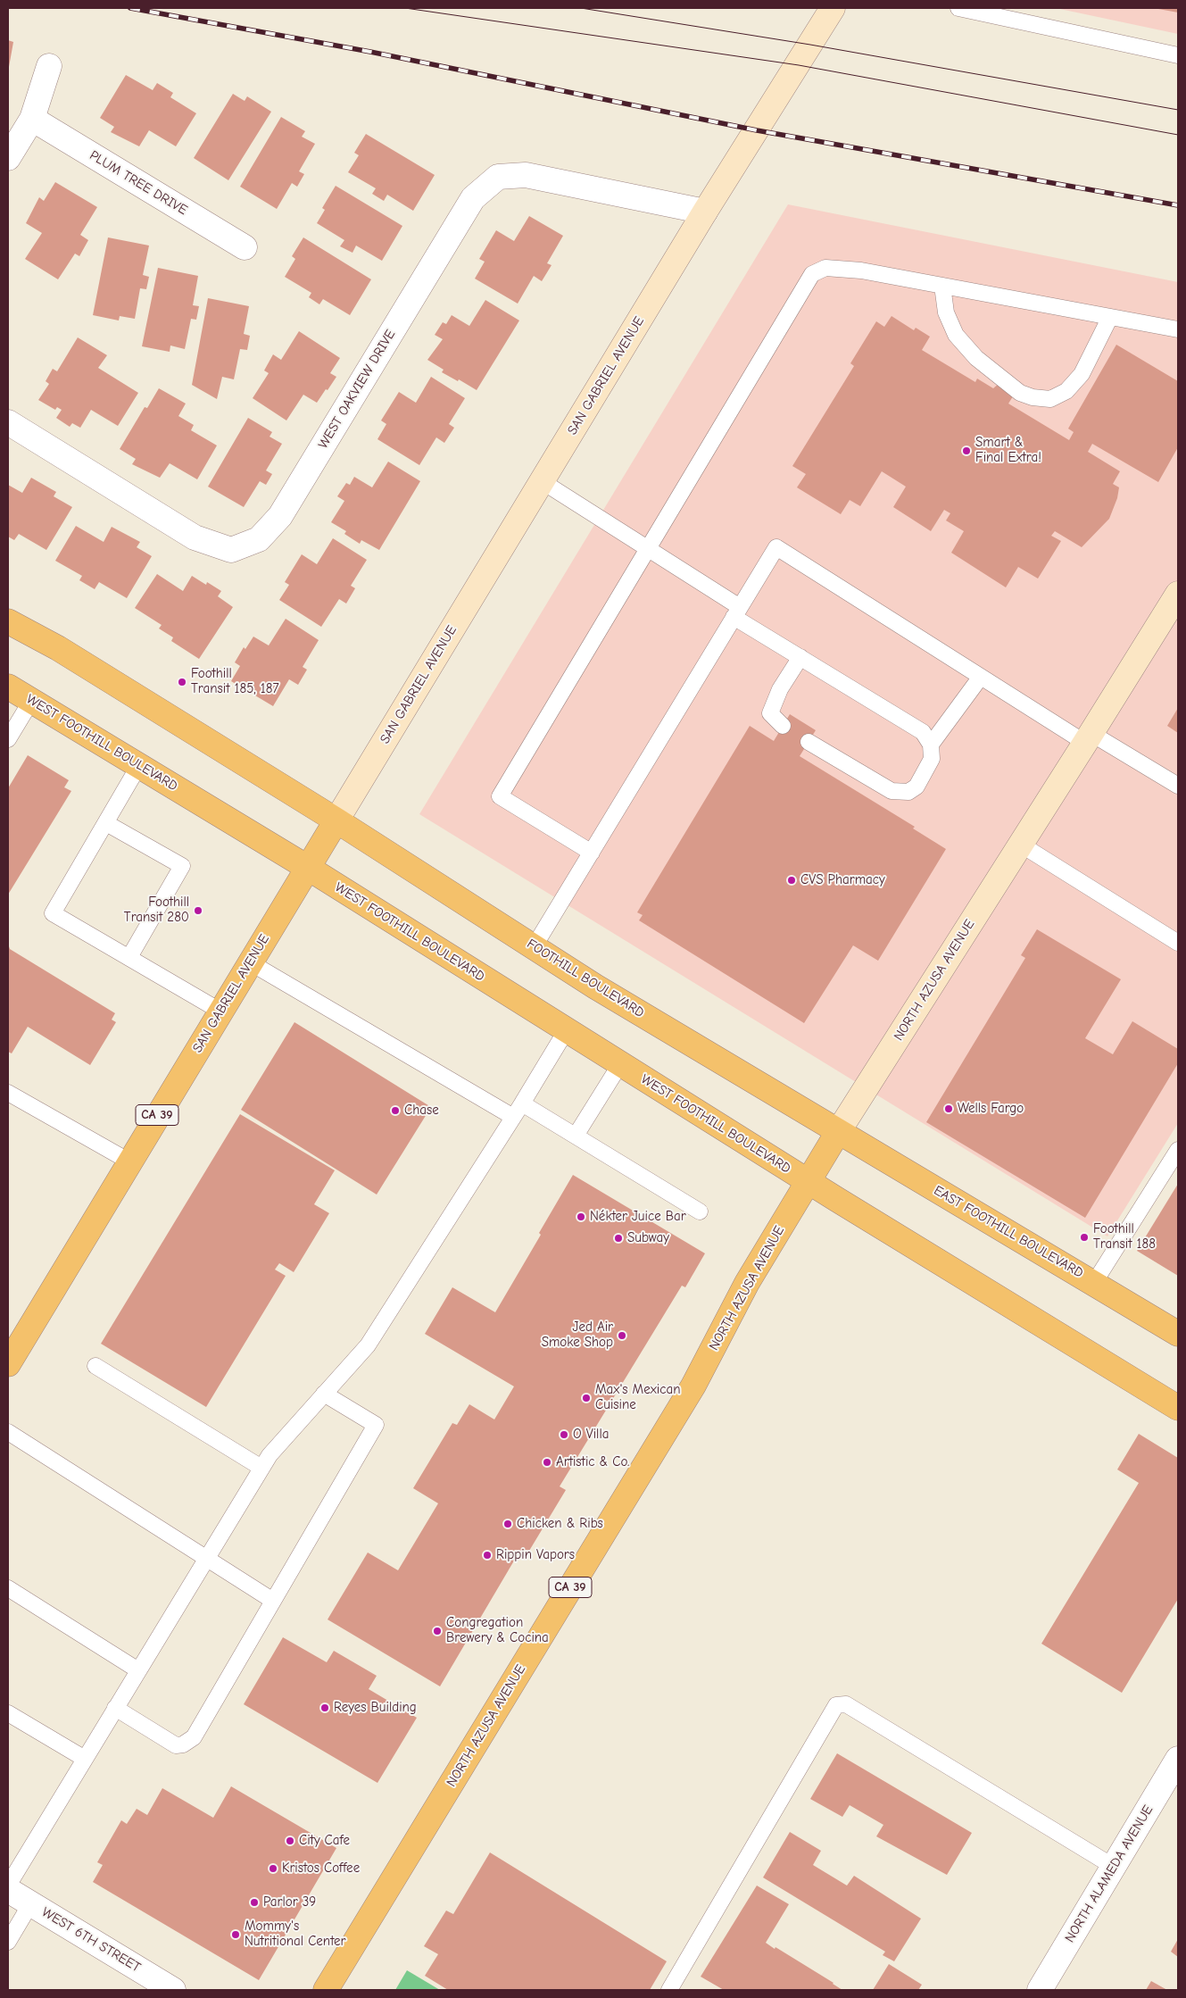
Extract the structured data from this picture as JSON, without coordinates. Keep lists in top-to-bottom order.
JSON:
{
  "streets": {
    "main road": [
      "SAN GABRIEL AVENUE",
      "WEST FOOTHILL BOULEVARD",
      "FOOTHILL BOULEVARD",
      "NORTH AZUSA AVENUE",
      "CA 39",
      "EAST FOOTHILL BOULEVARD"
    ],
    "street": [
      "PLUM TREE DRIVE",
      "WEST OAKVIEW DRIVE",
      "NORTH ALAMEDA AVENUE",
      "WEST 6TH STREET"
    ]
  },
  "crossings": [
    ["SAN GABRIEL AVENUE", "WEST OAKVIEW DRIVE"],
    ["SAN GABRIEL AVENUE", "WEST FOOTHILL BOULEVARD"],
    ["SAN GABRIEL AVENUE", "FOOTHILL BOULEVARD"],
    ["WEST FOOTHILL BOULEVARD", "NORTH AZUSA AVENUE"],
    ["FOOTHILL BOULEVARD", "NORTH AZUSA AVENUE"],
    ["FOOTHILL BOULEVARD", "EAST FOOTHILL BOULEVARD"],
    ["NORTH AZUSA AVENUE", "EAST FOOTHILL BOULEVARD"]
  ],
  "places": [
    "Smart & Final Extra!",
    "Foothill Transit 185, 187",
    "CVS Pharmacy",
    "Foothill Transit 280",
    "Wells Fargo",
    "Chase",
    "Nékter Juice Bar",
    "Foothill Transit 188",
    "Subway",
    "Jed Air Smoke Shop",
    "Max's Mexican Cuisine",
    "O Villa",
    "Artistic & Co.",
    "Chicken & Ribs",
    "Rippin Vapors",
    "Congregation Brewery & Cocina",
    "Reyes Building",
    "City Cafe",
    "Kristos Coffee",
    "Parlor 39",
    "Mommy's Nutritional Center"
  ]
}
